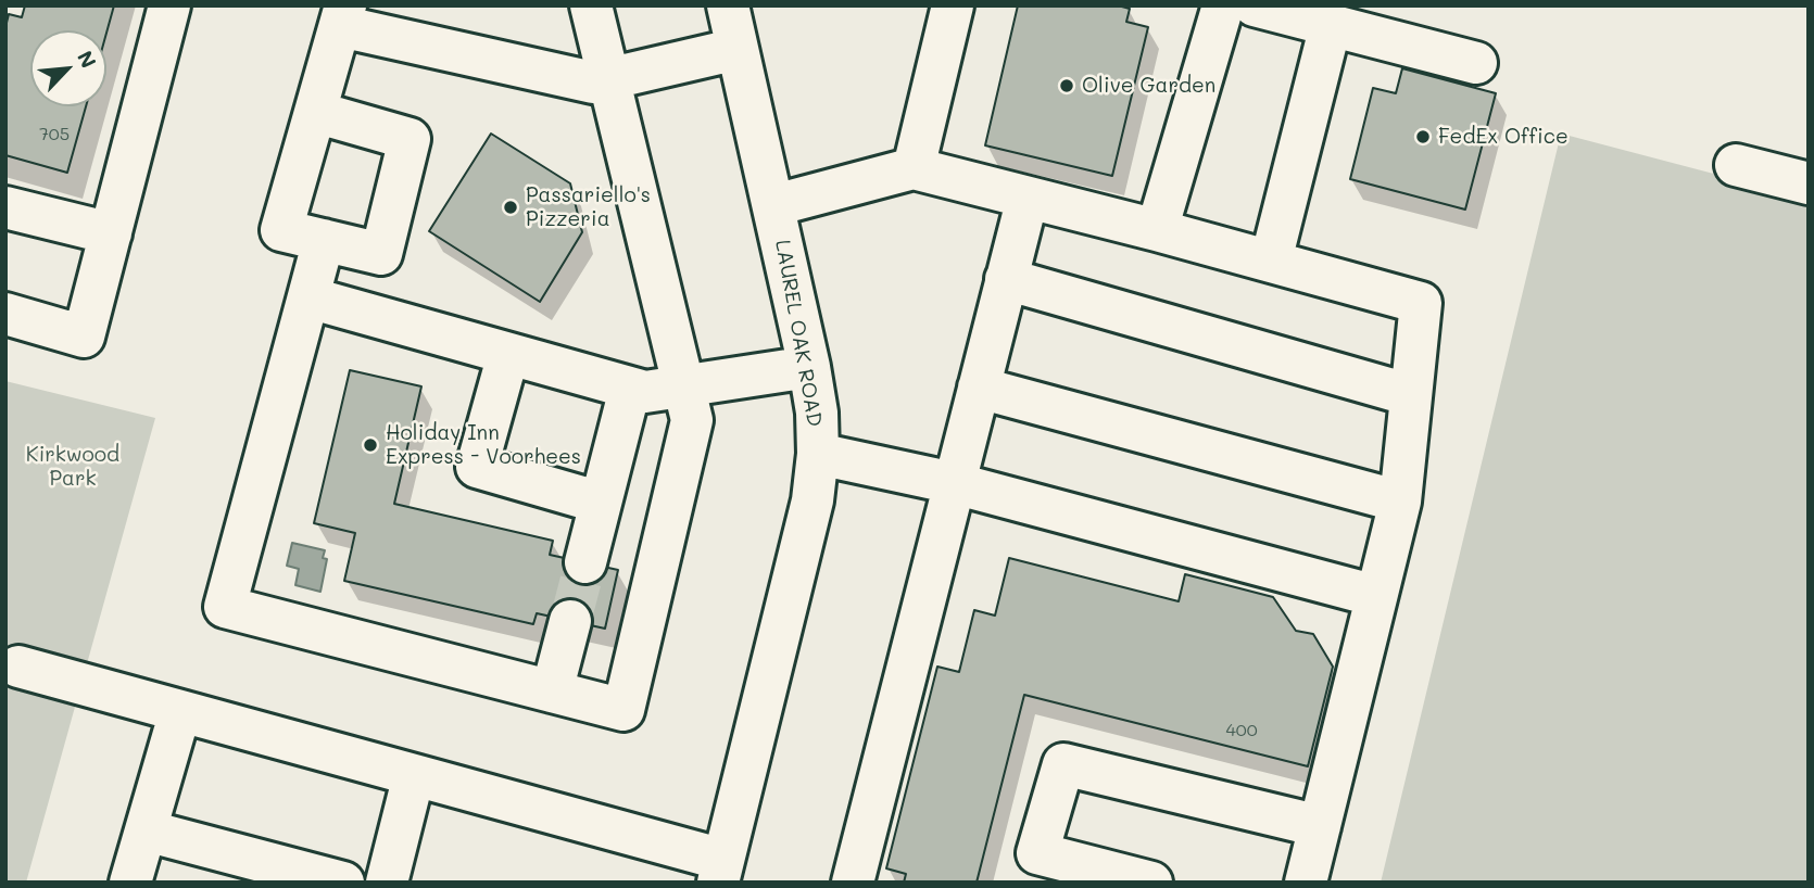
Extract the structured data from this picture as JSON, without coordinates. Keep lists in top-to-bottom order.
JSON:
{
  "streets": {
    "street": ["LAUREL OAK ROAD"]
  },
  "parks": ["Kirkwood Park"],
  "places": [
    "Olive Garden",
    "FedEx Office",
    "Passariello's Pizzeria",
    "Holiday Inn Express - Voorhees"
  ],
  "house_numbers": ["705", "400"],
  "north": "top right"
}
